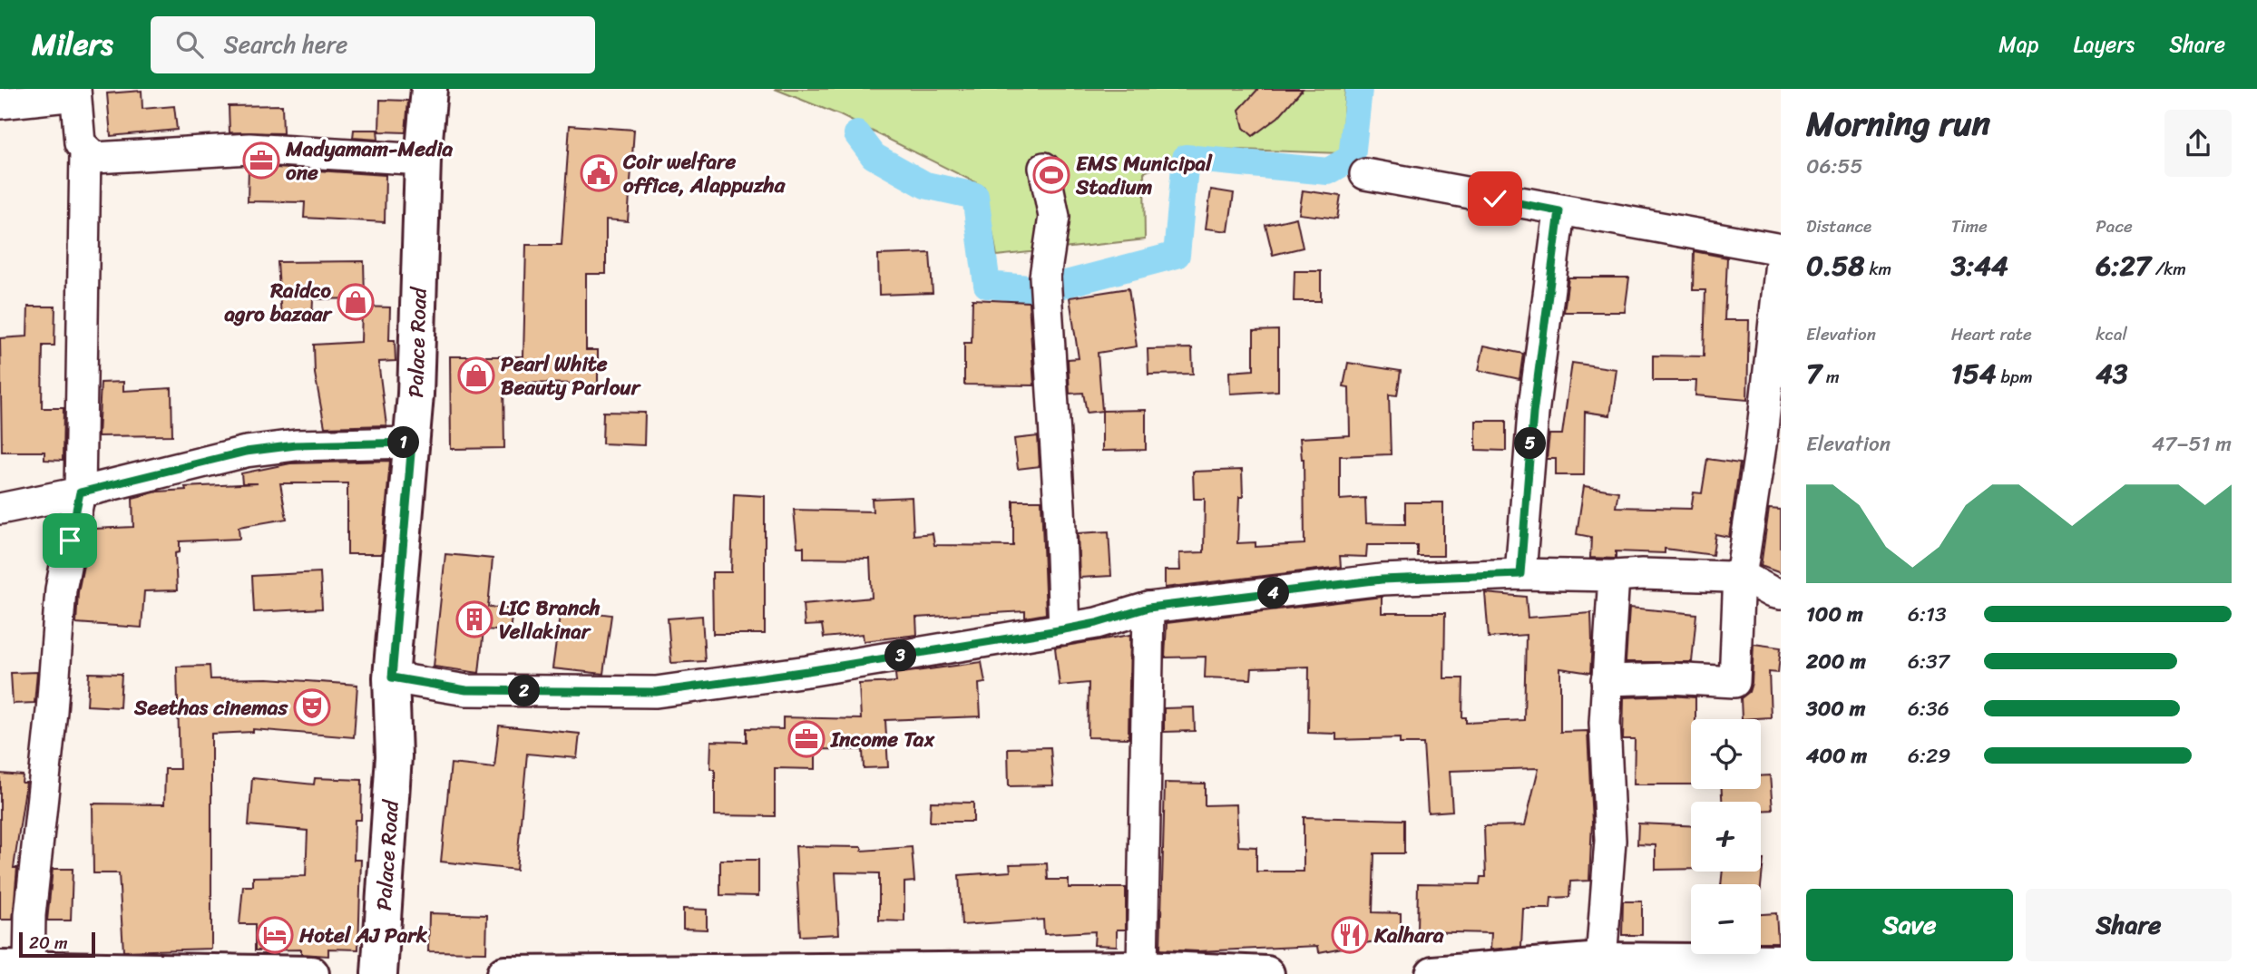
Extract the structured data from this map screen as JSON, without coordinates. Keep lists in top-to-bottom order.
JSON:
{
  "streets": {
    "main road": ["Palace Road"]
  },
  "places": {
    "office": ["Madyamam-Media one", "Income Tax"],
    "public building": ["Coir welfare office, Alappuzha"],
    "sports": ["EMS Municipal Stadium"],
    "shop": ["Raidco agro bazaar", "Pearl White Beauty Parlour"],
    "building": ["LIC Branch Vellakinar"],
    "theatre": ["Seethas cinemas"],
    "hotel": ["Hotel AJ Park"],
    "restaurant": ["Kalhara"]
  },
  "scale_bar": "20 m",
  "page": {
    "header": "Milers",
    "search": "Search here",
    "nav": ["Map", "Layers", "Share"],
    "heading": ["Morning run", "06:55"],
    "stats": [
      ["Distance", "0.58 km"],
      ["Time", "3:44"],
      ["Pace", "6:27 /km"],
      ["Elevation", "7 m"],
      ["Heart rate", "154 bpm"],
      ["kcal", "43"]
    ],
    "chart": ["Elevation", "47–51 m"],
    "pins": [
      "1",
      "5",
      "4",
      "3",
      "2"
    ],
    "list": [
      {
        "name": "100 m",
        "note": "6:13"
      },
      {
        "name": "200 m",
        "note": "6:37"
      },
      {
        "name": "300 m",
        "note": "6:36"
      },
      {
        "name": "400 m",
        "note": "6:29"
      }
    ],
    "map_buttons": ["+", "−"],
    "buttons": ["Save", "Share"],
    "scale": "20 m"
  }
}
